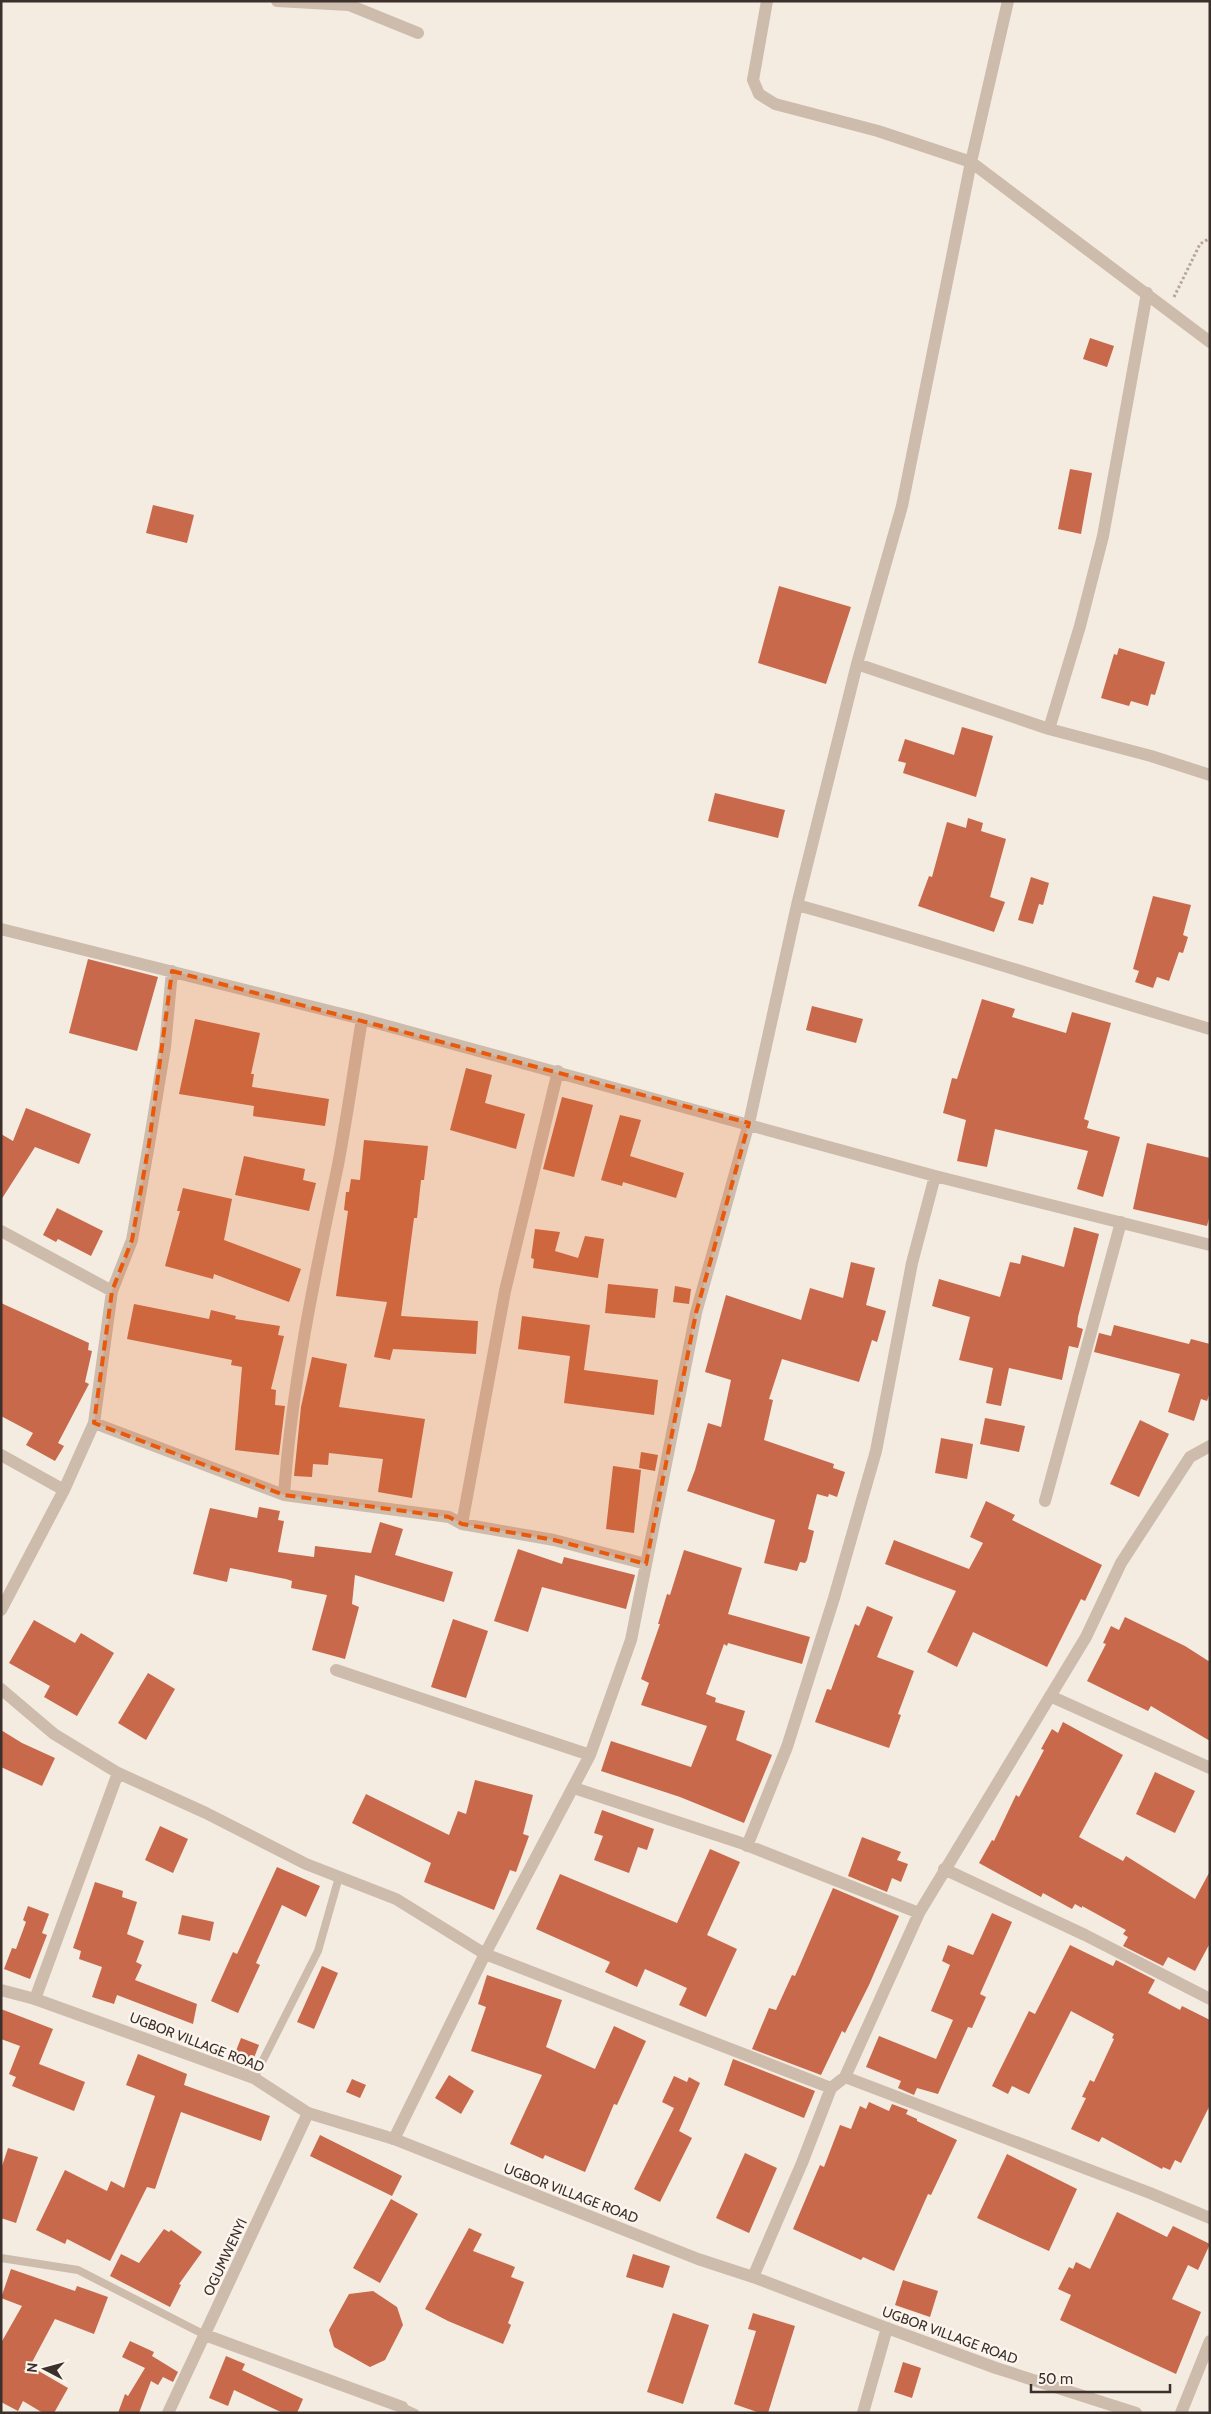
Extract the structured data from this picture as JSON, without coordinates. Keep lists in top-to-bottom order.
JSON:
{
  "streets": {
    "street": ["UGBOR VILLAGE ROAD", "OGUMWENYI"]
  },
  "crossings": [
    ["UGBOR VILLAGE ROAD", "OGUMWENYI"]
  ],
  "scale_bar": "50 m",
  "north": "left"
}
